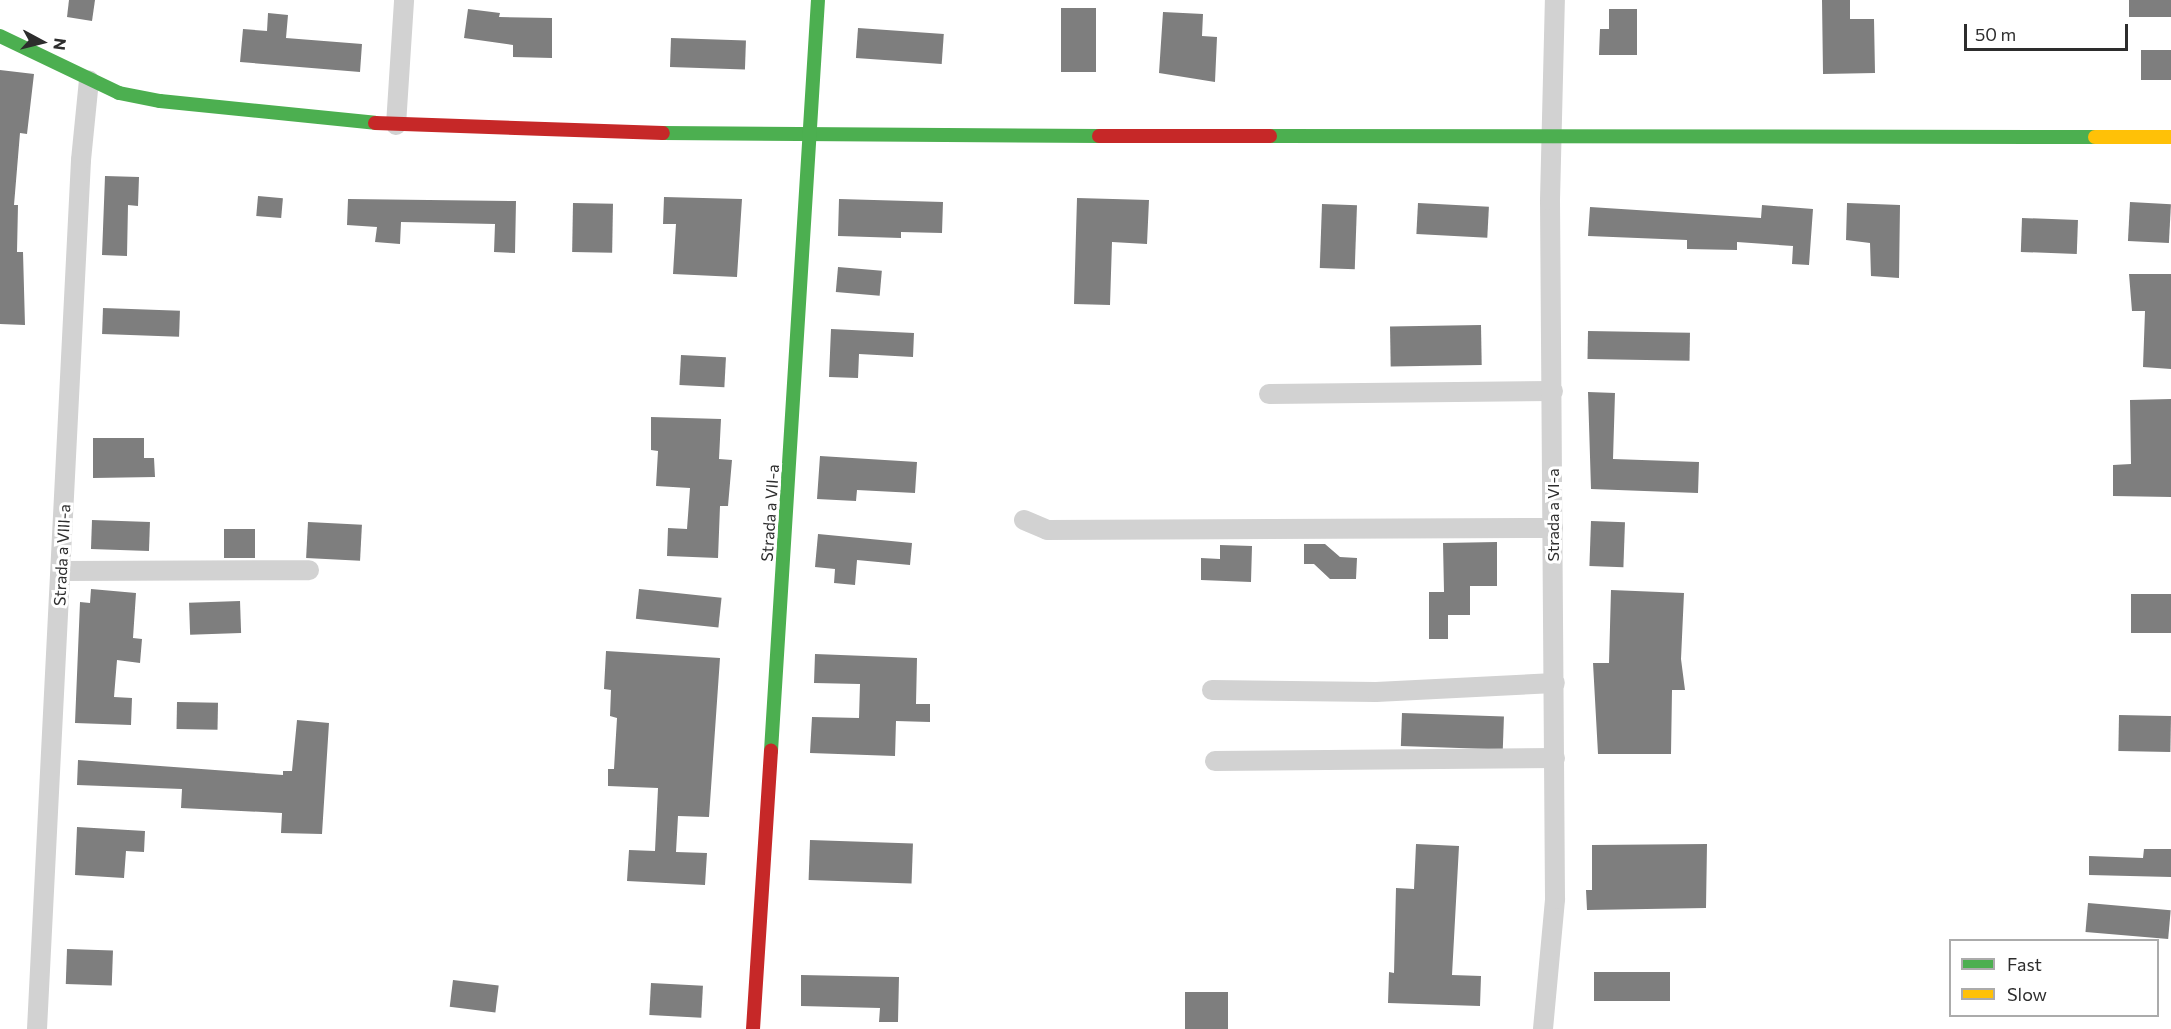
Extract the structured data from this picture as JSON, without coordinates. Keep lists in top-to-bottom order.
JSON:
{
  "streets": {
    "street": ["Strada a VII-a", "Strada a VI-a", "Strada a VIII-a"]
  },
  "legend": ["Fast", "Slow"],
  "scale_bar": "50 m",
  "north": "right"
}
